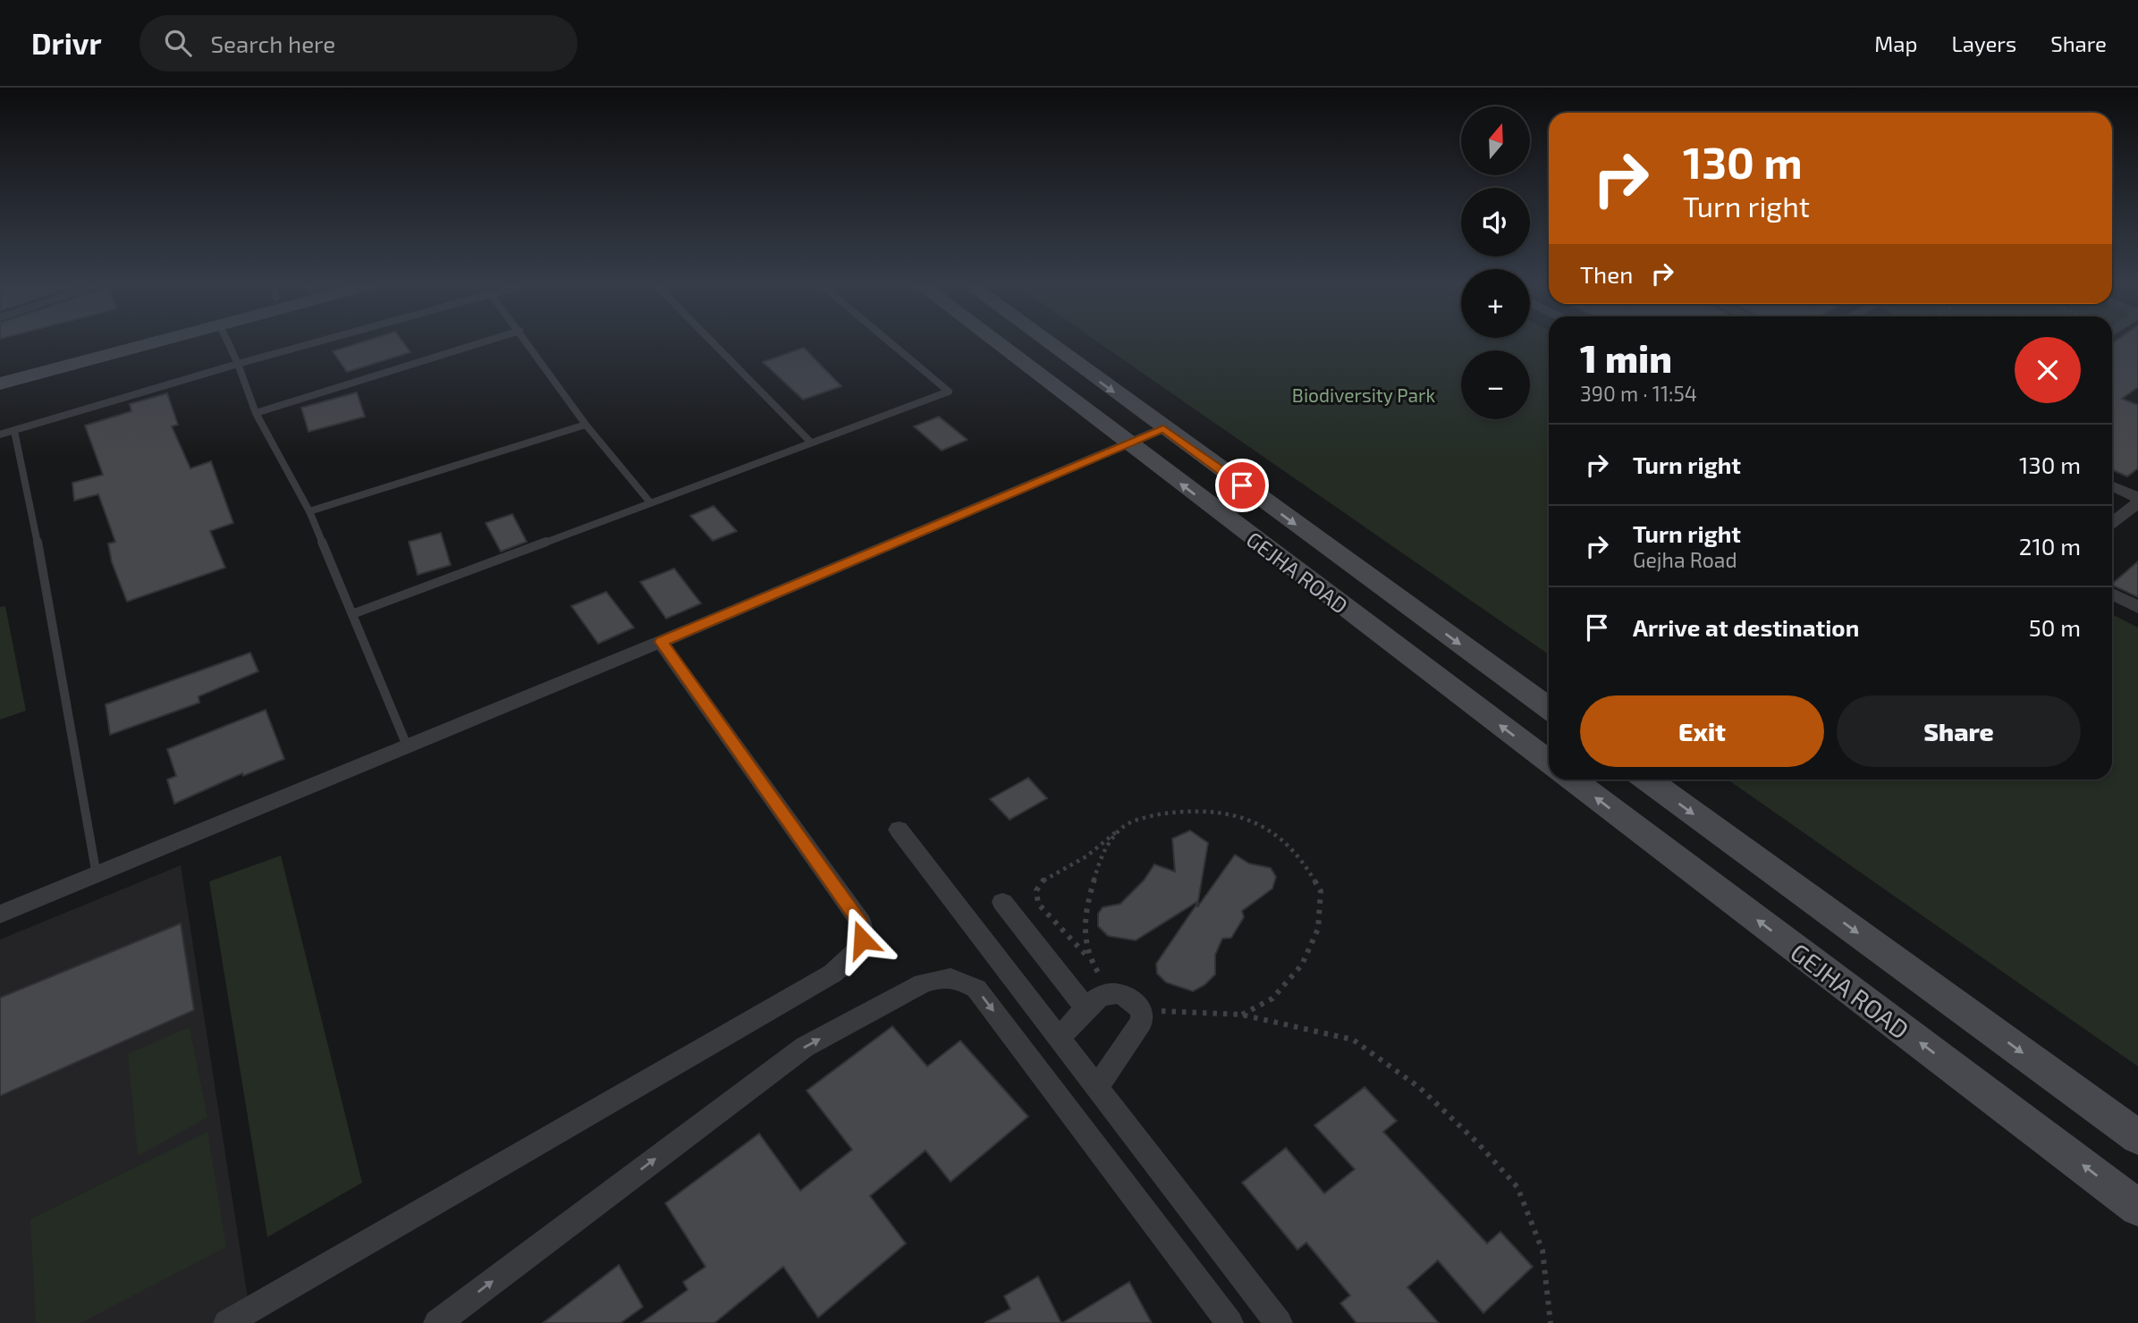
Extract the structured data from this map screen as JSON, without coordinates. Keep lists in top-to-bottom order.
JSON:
{
  "streets": {
    "street": ["GEJHA ROAD"]
  },
  "parks": ["Biodiversity Park"],
  "north": "top",
  "page": {
    "header": "Drivr",
    "search": "Search here",
    "nav": ["Map", "Layers", "Share"],
    "map_buttons": ["+", "−"],
    "turn": ["130 m", "Turn right"],
    "then": "Then",
    "heading": ["1 min", "390 m · 11:54"],
    "list": [
      {
        "name": "Turn right",
        "value": "130 m"
      },
      {
        "name": "Turn right",
        "note": "Gejha Road",
        "value": "210 m"
      },
      {
        "name": "Arrive at destination",
        "value": "50 m"
      }
    ],
    "buttons": ["Exit", "Share"]
  }
}
